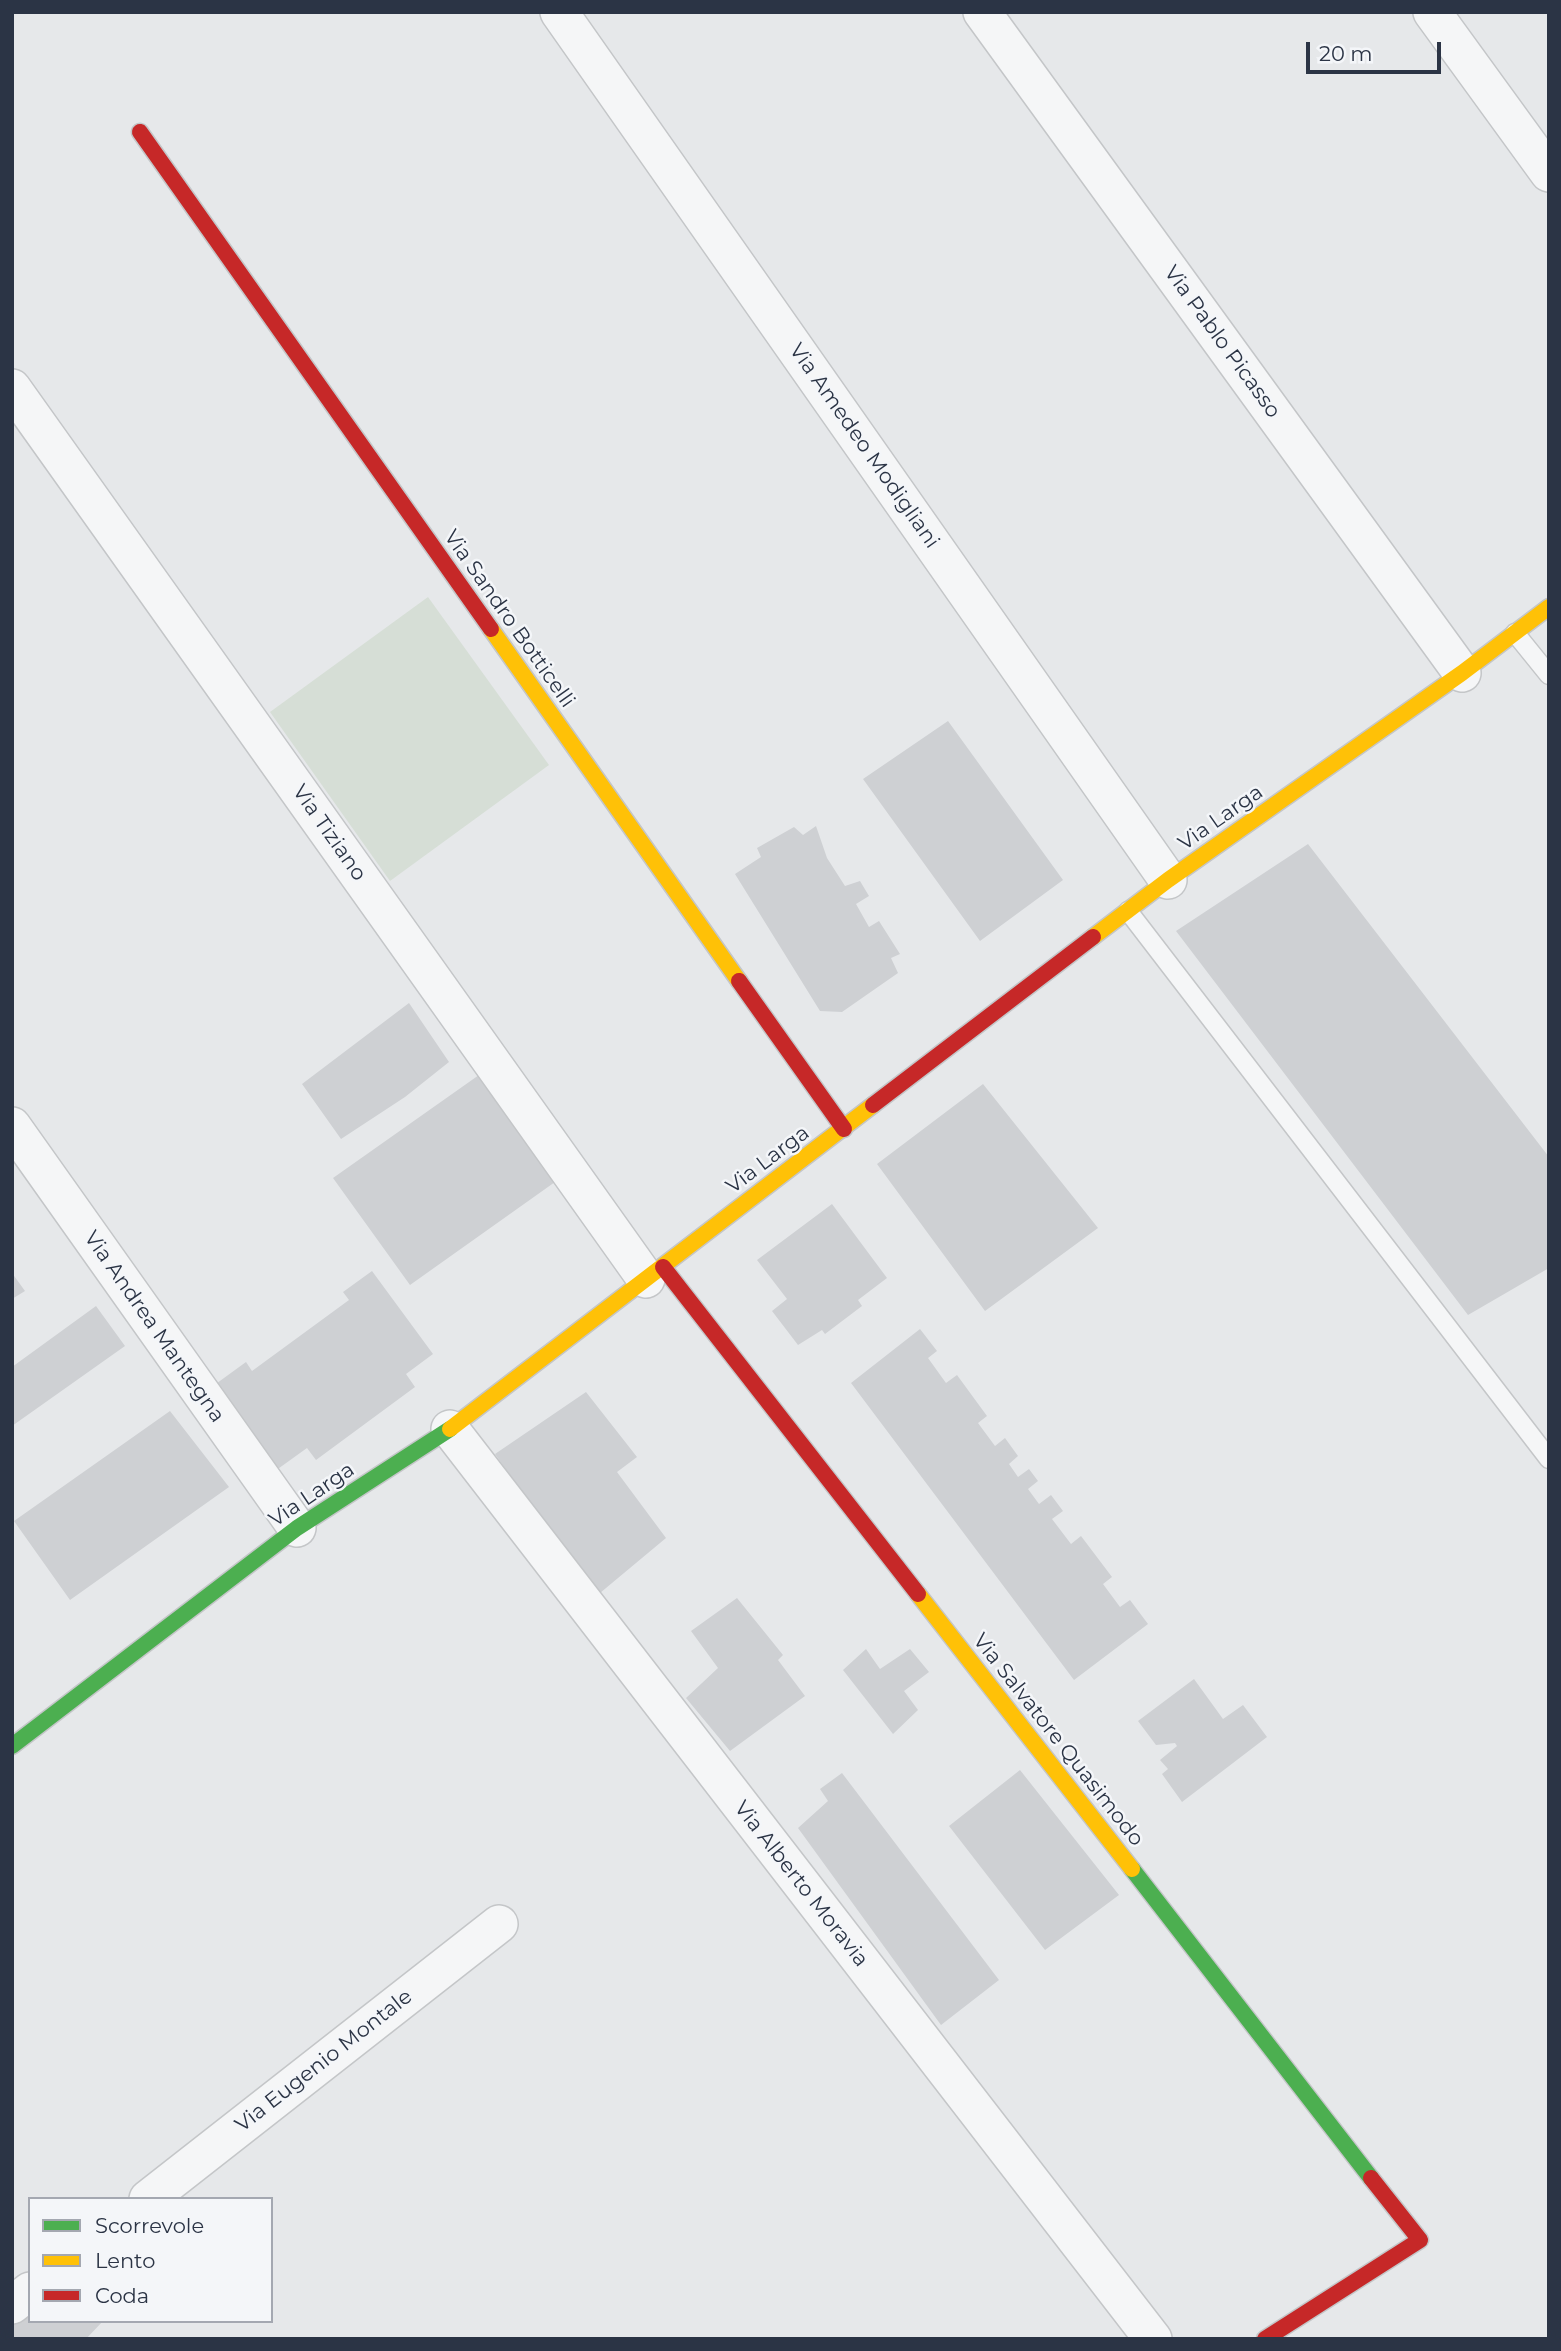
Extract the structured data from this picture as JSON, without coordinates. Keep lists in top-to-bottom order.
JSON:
{
  "streets": {
    "street": [
      "Via Pablo Picasso",
      "Via Amedeo Modigliani",
      "Via Sandro Botticelli",
      "Via Larga",
      "Via Tiziano",
      "Via Andrea Mantegna",
      "Via Salvatore Quasimodo",
      "Via Alberto Moravia",
      "Via Eugenio Montale"
    ]
  },
  "crossings": [
    ["Via Pablo Picasso", "Via Larga"],
    ["Via Amedeo Modigliani", "Via Larga"],
    ["Via Sandro Botticelli", "Via Larga"],
    ["Via Larga", "Via Tiziano"],
    ["Via Larga", "Via Andrea Mantegna"],
    ["Via Larga", "Via Salvatore Quasimodo"],
    ["Via Larga", "Via Alberto Moravia"],
    ["Via Tiziano", "Via Salvatore Quasimodo"]
  ],
  "legend": ["Scorrevole", "Lento", "Coda"],
  "scale_bar": "20 m"
}
